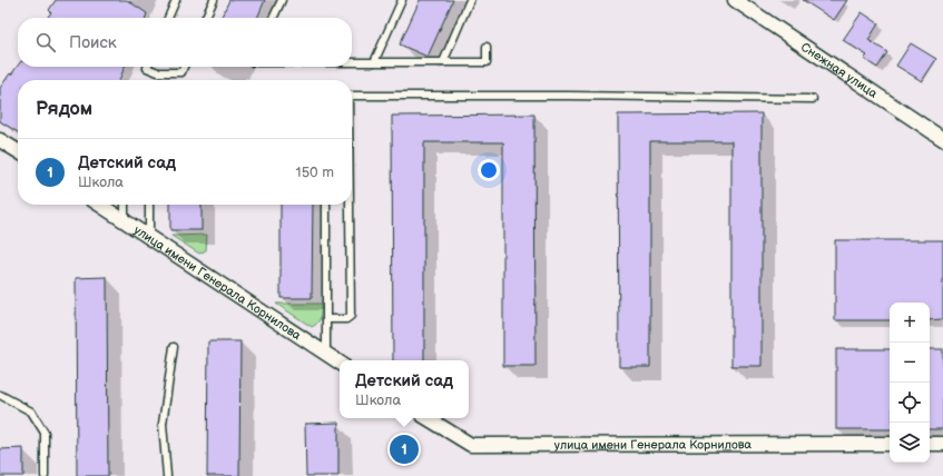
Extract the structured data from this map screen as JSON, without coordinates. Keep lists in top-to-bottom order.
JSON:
{
  "streets": {
    "street": ["Снежная улица", "улица имени Генерала Корнилова"]
  },
  "page": {
    "search": "Поиск",
    "heading": "Рядом",
    "list": [
      {
        "mark": "1",
        "name": "Детский сад",
        "note": "Школа",
        "value": "150 m"
      }
    ],
    "map_buttons": ["+", "−"],
    "popup": ["Детский сад", "Школа"],
    "pins": "1"
  }
}
